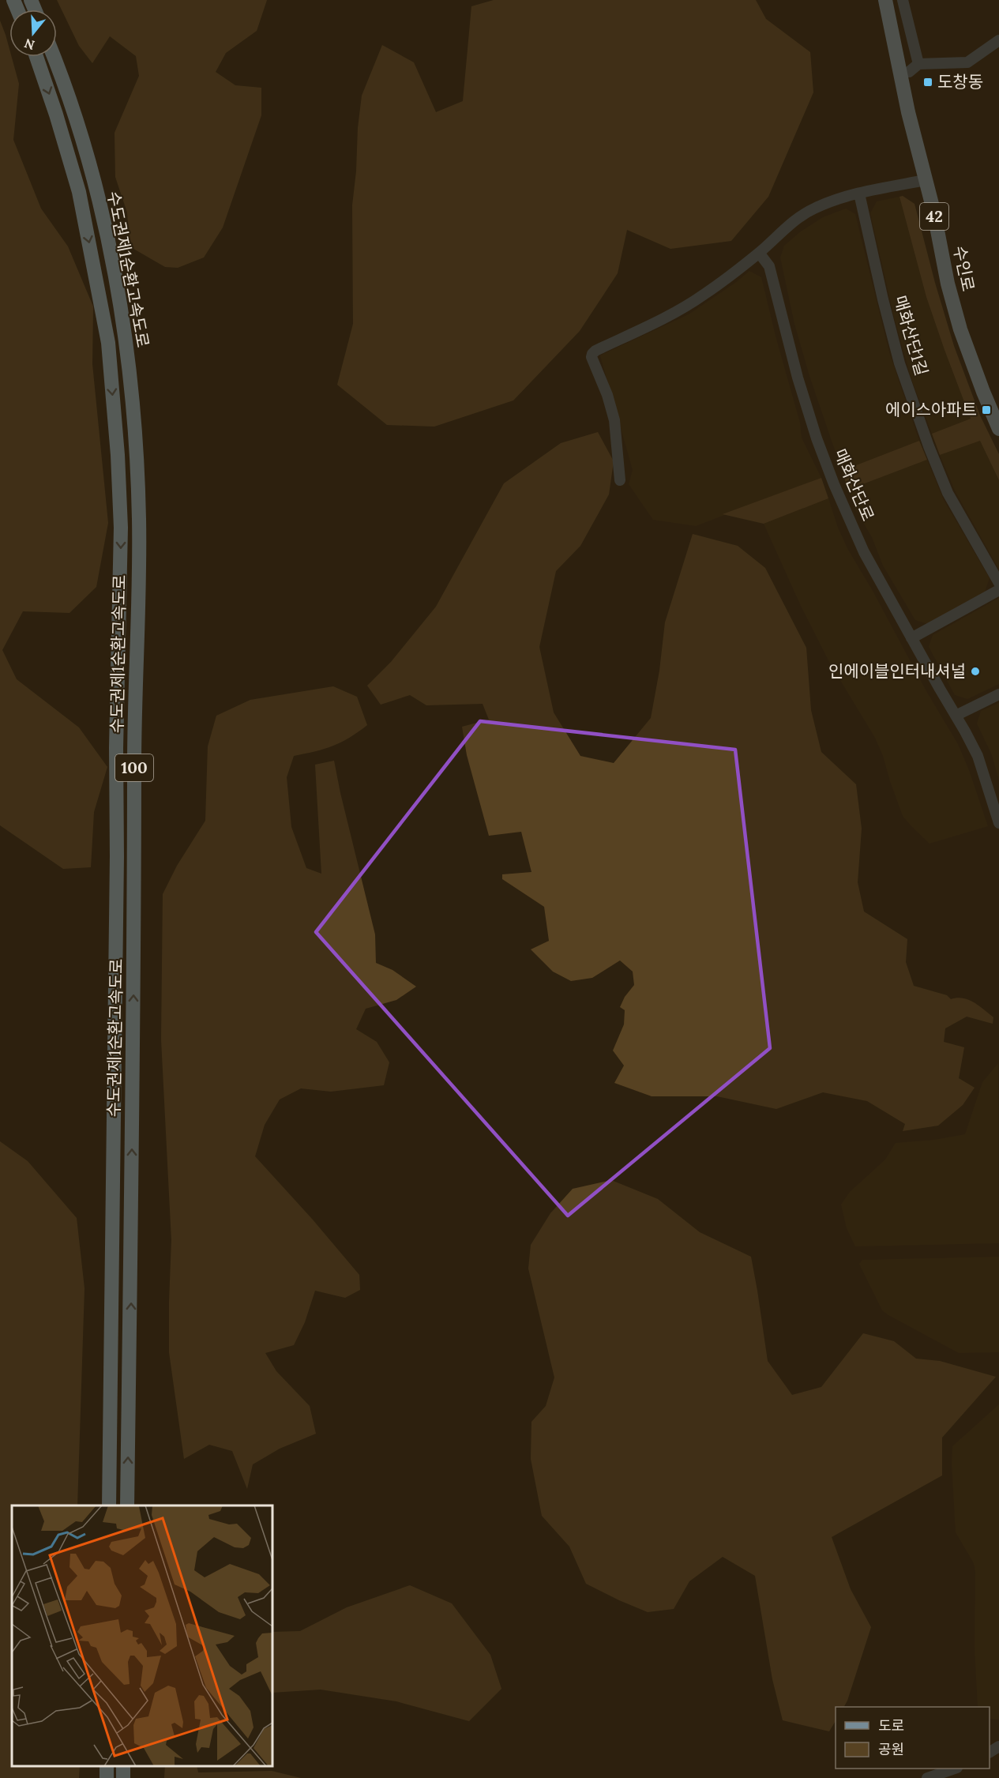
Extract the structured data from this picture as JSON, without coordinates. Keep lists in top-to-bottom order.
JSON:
{
  "streets": {
    "highway": ["수도권제1순환고속도로", "100"],
    "main road": ["42", "수인로"],
    "street": ["매화산단1길", "매화산단로"]
  },
  "places": {
    "transit": ["도창동", "에이스아파트"],
    "other": ["인에이블인터내셔널"]
  },
  "legend": ["도로", "공원"],
  "north": "bottom"
}
